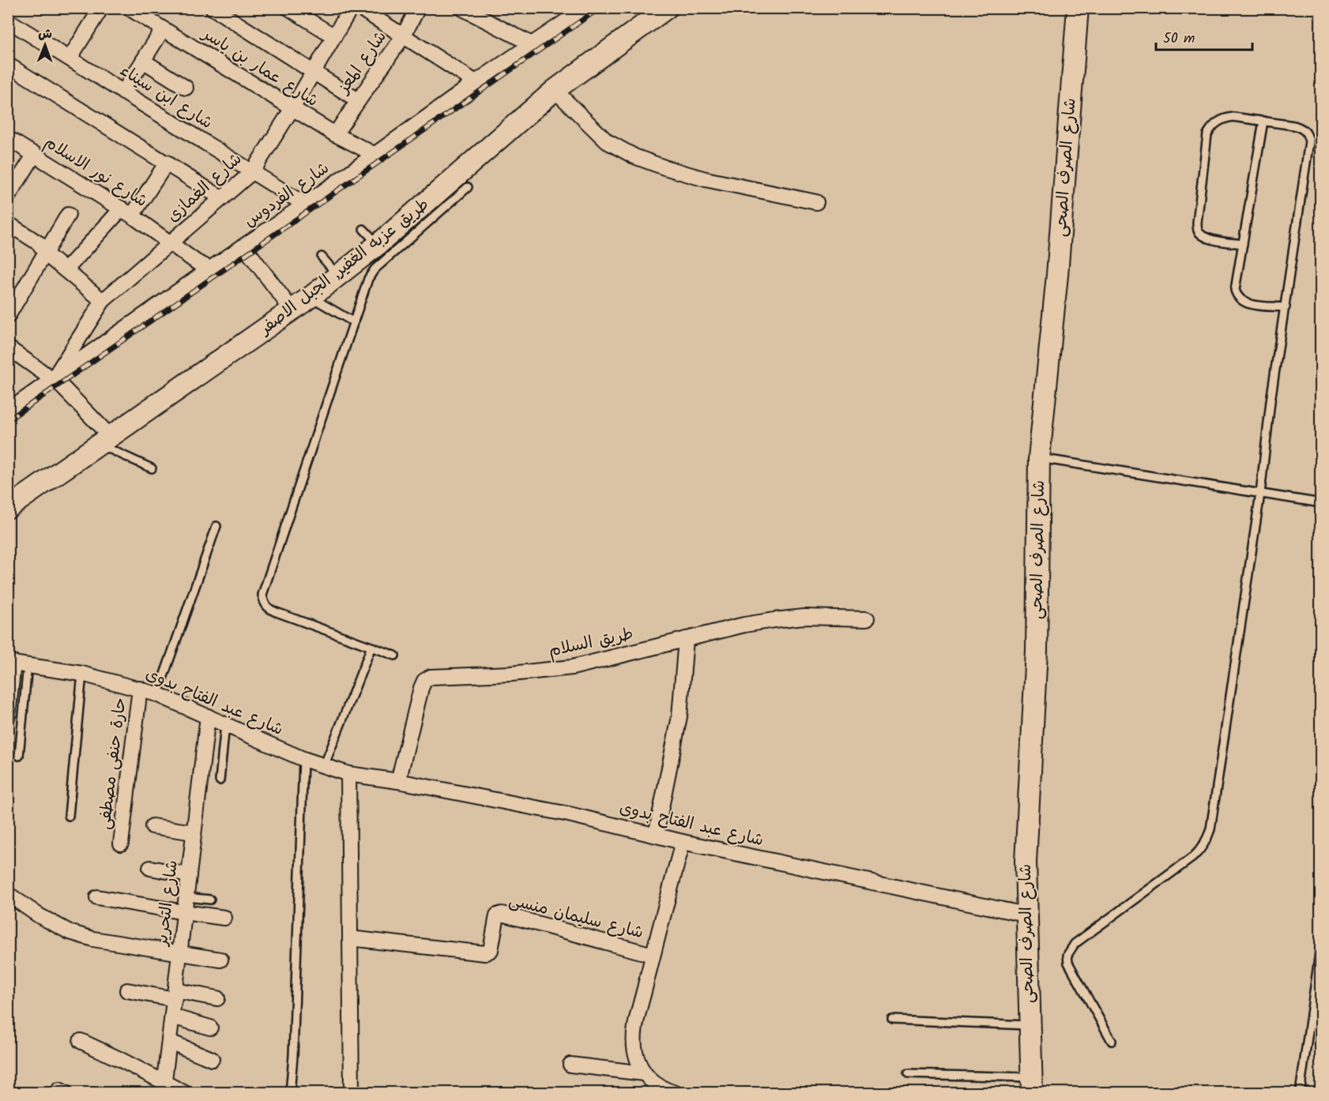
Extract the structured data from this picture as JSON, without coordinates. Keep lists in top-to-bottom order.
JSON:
{
  "streets": {
    "street": [
      "شارع المعز",
      "شارع عمار بن ياسر",
      "شارع ابن سيناء",
      "شارع الصرف الصحى",
      "شارع نور الاسلام",
      "شارع الغمازى",
      "شارع الفردوس",
      "طريق عزبه الغفير, الجبل الاصفر",
      "طريق السلام",
      "شارع عبد الفتاح بدوى",
      "حارة حنفى مصطفى",
      "شارع التحرير",
      "شارع سليمان منسى"
    ]
  },
  "crossings": [
    ["شارع المعز", "شارع عمار بن ياسر"],
    ["شارع عمار بن ياسر", "شارع الغمازى"],
    ["شارع عمار بن ياسر", "شارع الفردوس"],
    ["شارع ابن سيناء", "شارع الغمازى"],
    ["شارع ابن سيناء", "شارع الفردوس"],
    ["شارع الصرف الصحى", "شارع عبد الفتاح بدوى"],
    ["شارع نور الاسلام", "شارع الغمازى"],
    ["شارع نور الاسلام", "شارع الفردوس"],
    ["شارع الغمازى", "شارع الفردوس"],
    ["طريق السلام", "شارع عبد الفتاح بدوى"],
    ["شارع عبد الفتاح بدوى", "حارة حنفى مصطفى"],
    ["شارع عبد الفتاح بدوى", "شارع التحرير"]
  ],
  "scale_bar": "50 m",
  "north": "top"
}
